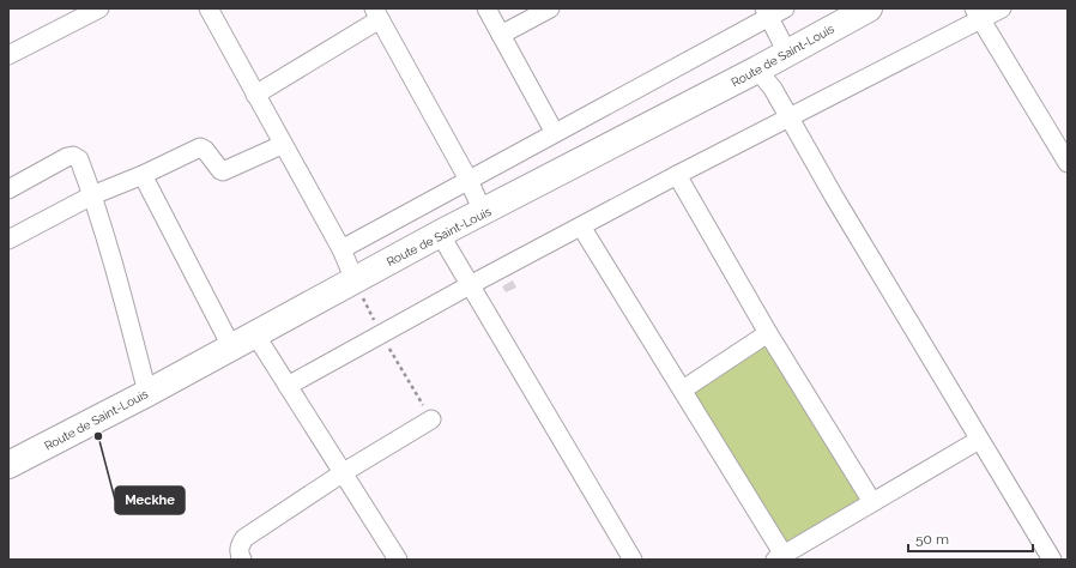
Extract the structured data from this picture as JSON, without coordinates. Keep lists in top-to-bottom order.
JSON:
{
  "streets": {
    "highway": ["Route de Saint-Louis"]
  },
  "places": ["Meckhe"],
  "scale_bar": "50 m"
}
